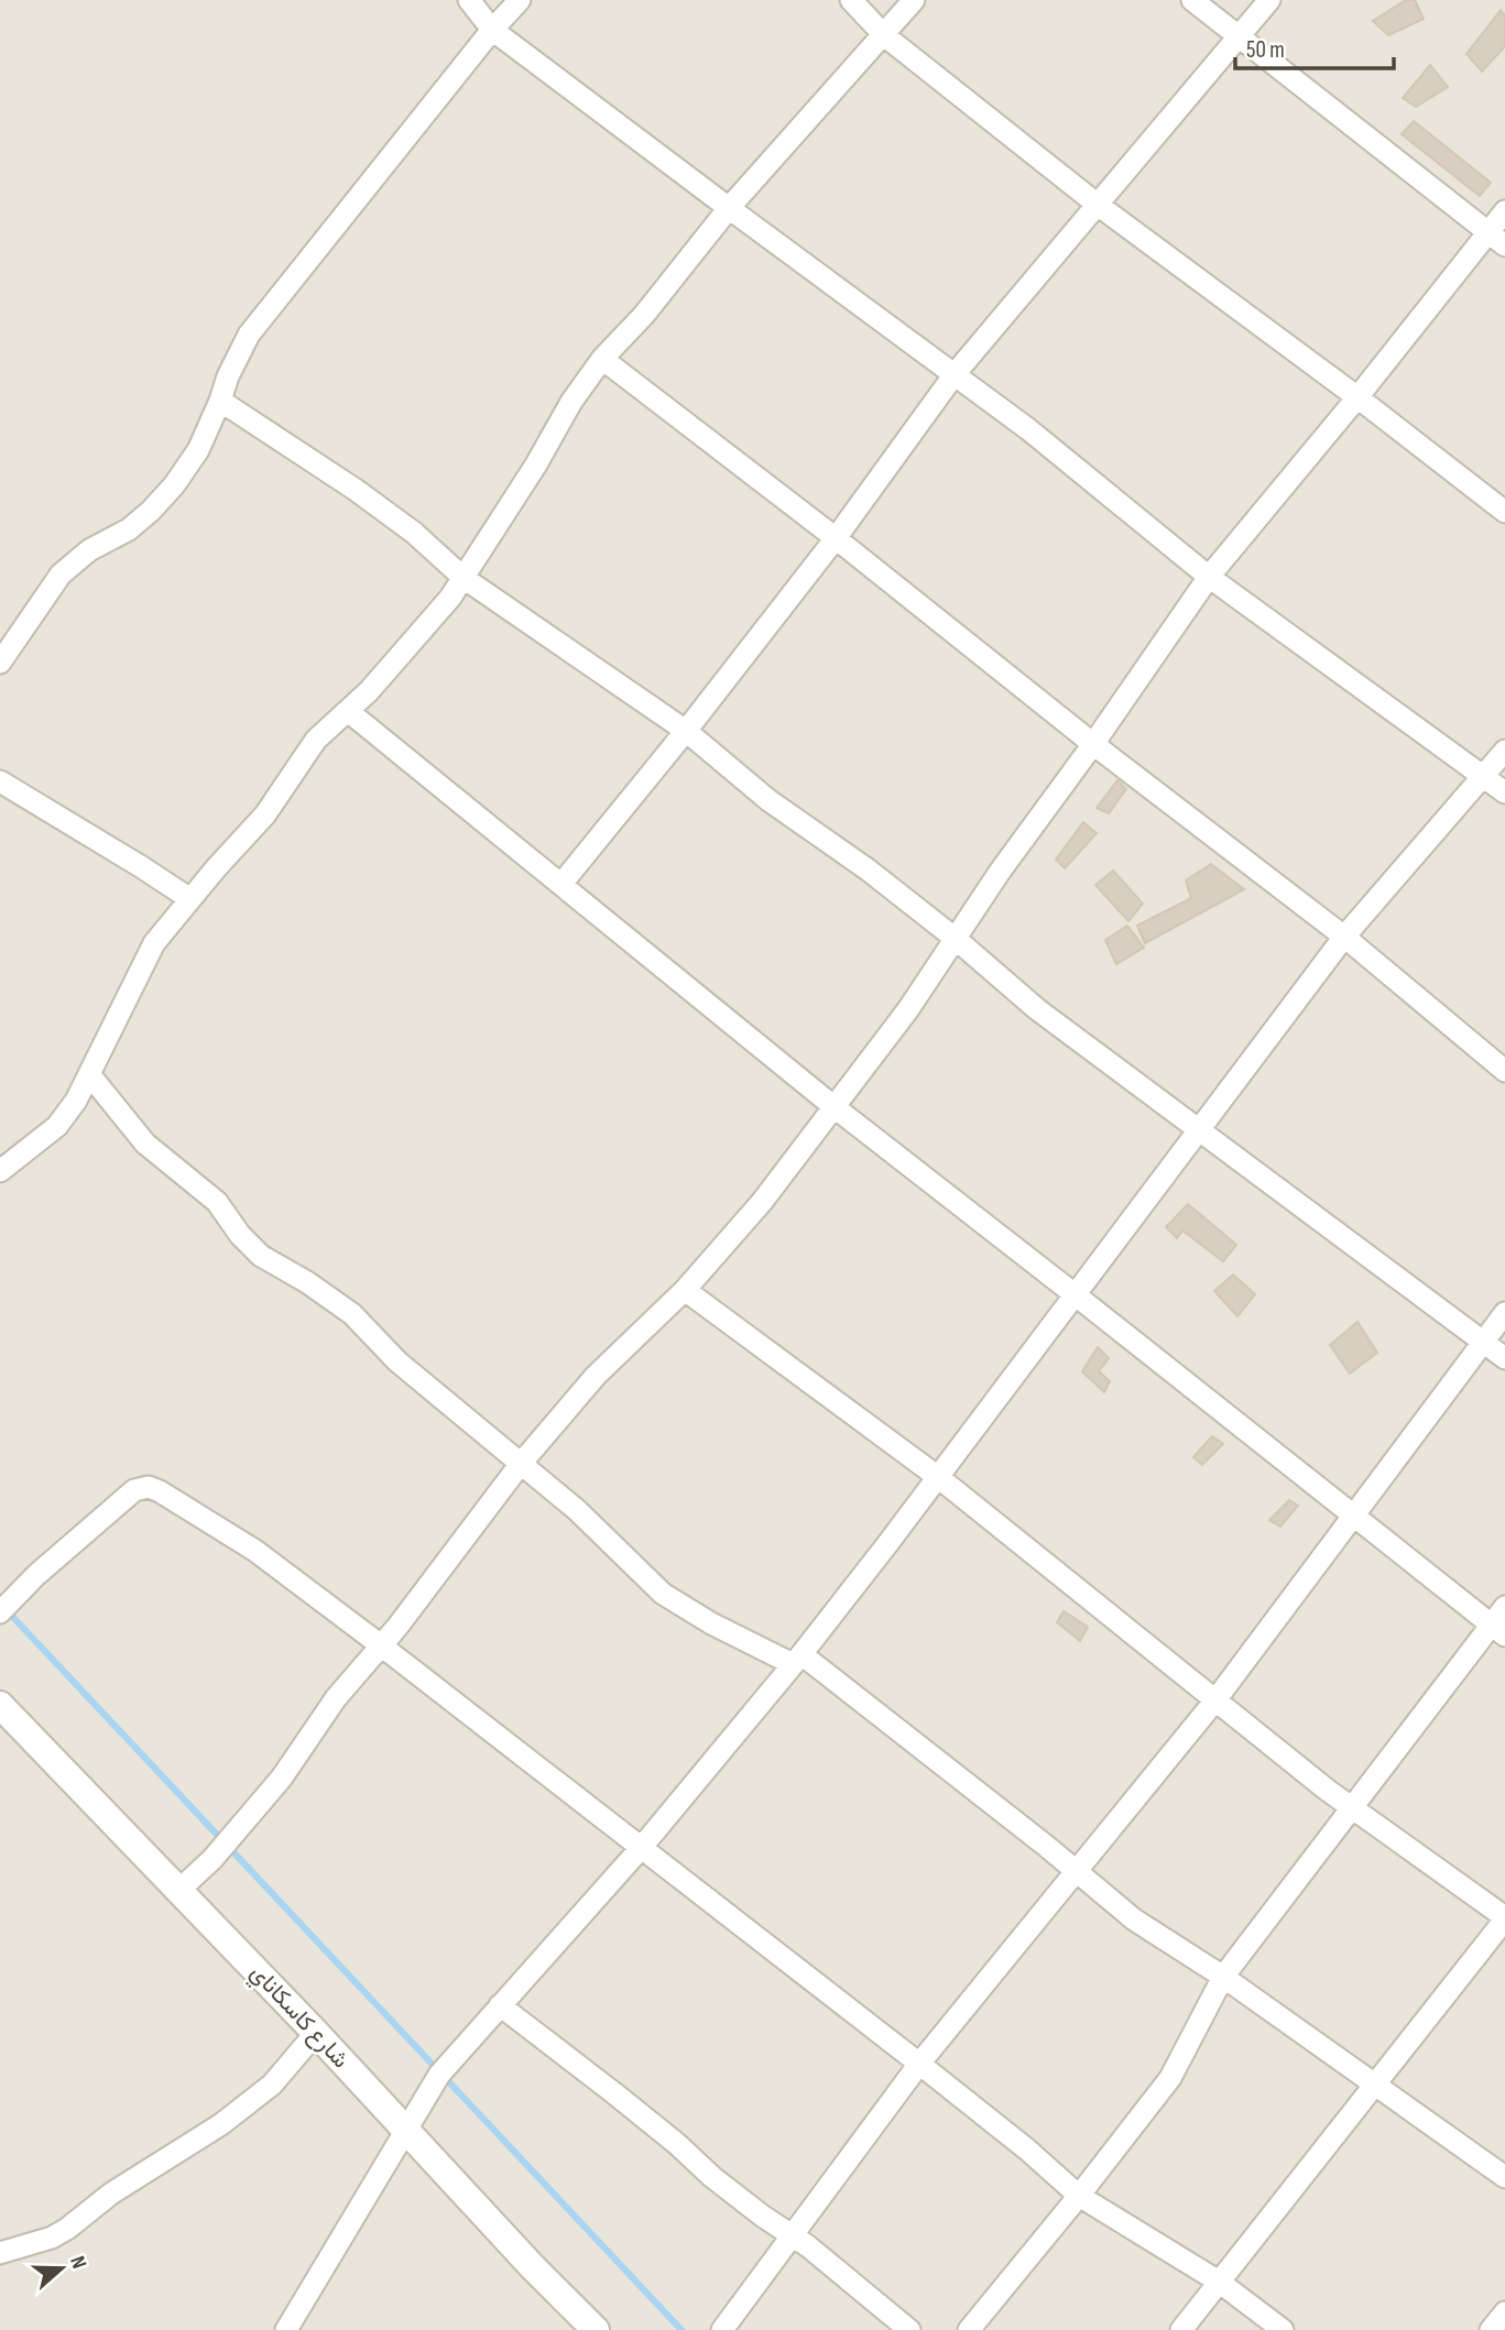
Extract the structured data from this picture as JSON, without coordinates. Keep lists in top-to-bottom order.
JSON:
{
  "streets": {
    "street": ["شارع كاسكاناي"]
  },
  "scale_bar": "50 m",
  "north": "right"
}
